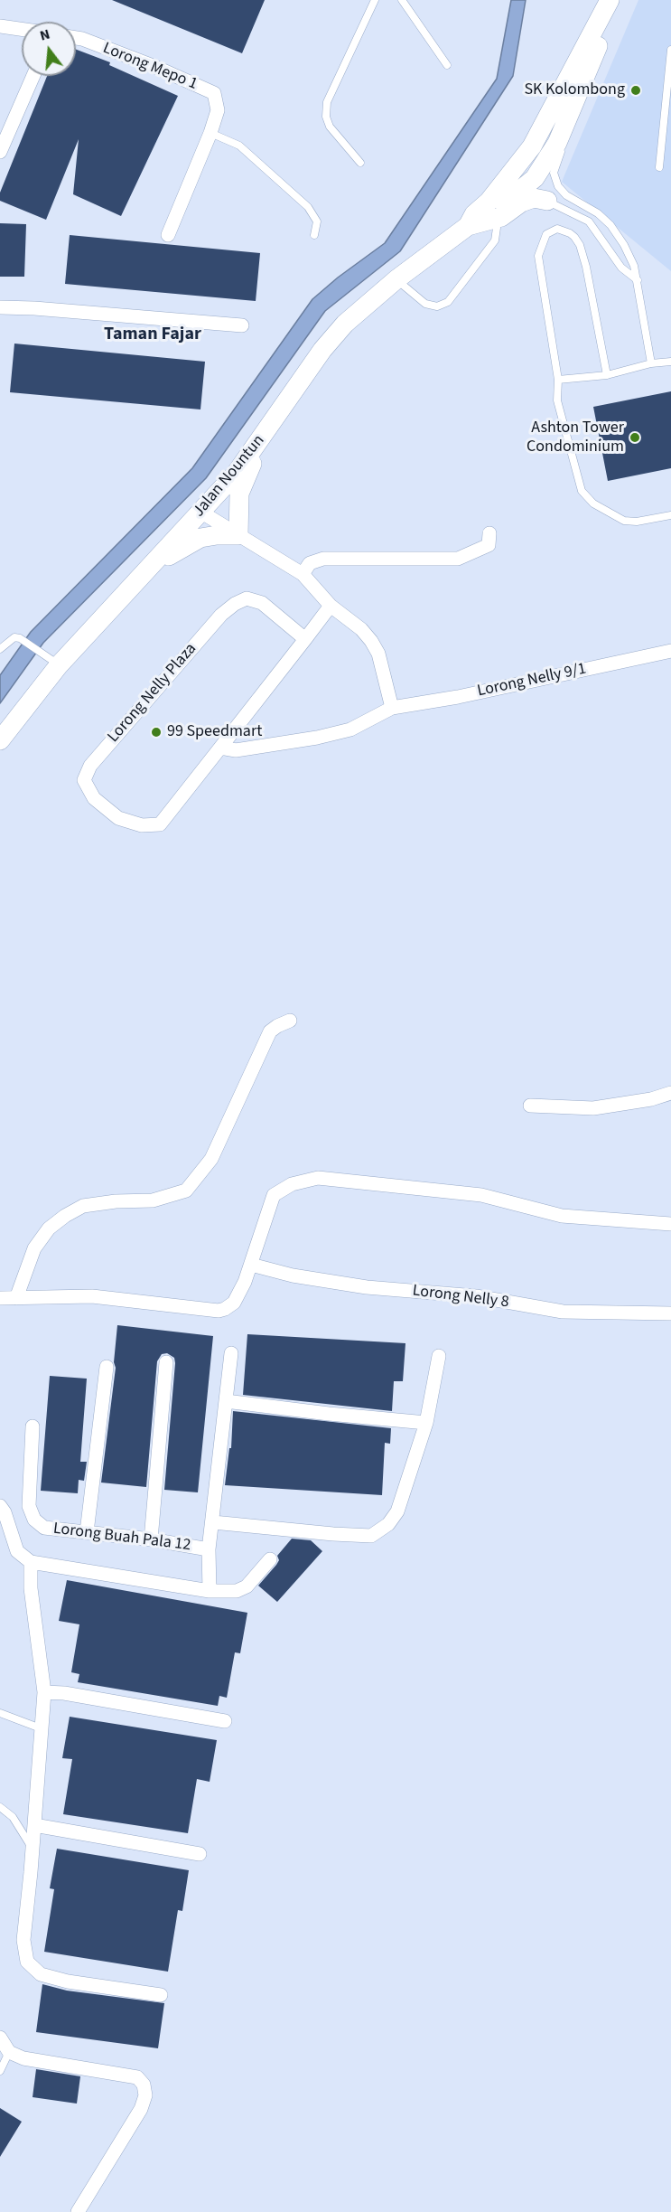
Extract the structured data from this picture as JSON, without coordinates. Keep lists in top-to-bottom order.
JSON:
{
  "streets": {
    "street": [
      "Lorong Mepo 1",
      "Jalan Nountun",
      "Lorong Nelly 9/1",
      "Lorong Nelly Plaza",
      "Lorong Nelly 8",
      "Lorong Buah Pala 12"
    ]
  },
  "crossings": [
    ["Lorong Nelly 9/1", "Lorong Nelly Plaza"]
  ],
  "districts": ["Taman Fajar"],
  "places": ["SK Kolombong", "Ashton Tower Condominium", "99 Speedmart"],
  "north": "top"
}
